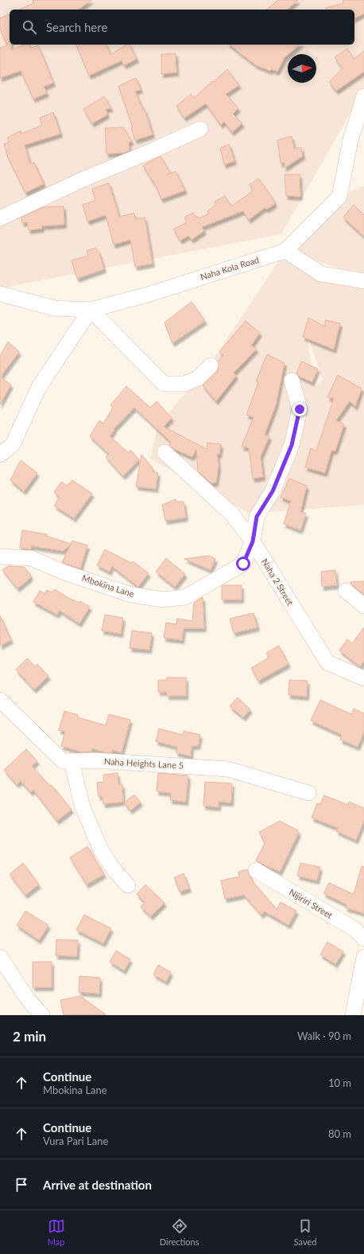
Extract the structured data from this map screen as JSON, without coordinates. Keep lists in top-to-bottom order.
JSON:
{
  "streets": {
    "street": [
      "Naha Kola Road",
      "Naha 2 Street",
      "Mbokina Lane",
      "Naha Heights Lane 5",
      "Nijiriri Street"
    ]
  },
  "crossings": [
    ["Naha 2 Street", "Mbokina Lane"]
  ],
  "north": "right",
  "page": {
    "search": "Search here",
    "heading": ["2 min", "Walk · 90 m"],
    "list": [
      ["Continue", "Mbokina Lane", "10 m"],
      ["Continue", "Vura Pari Lane", "80 m"],
      "Arrive at destination"
    ],
    "nav": ["Map", "Directions", "Saved"]
  }
}
